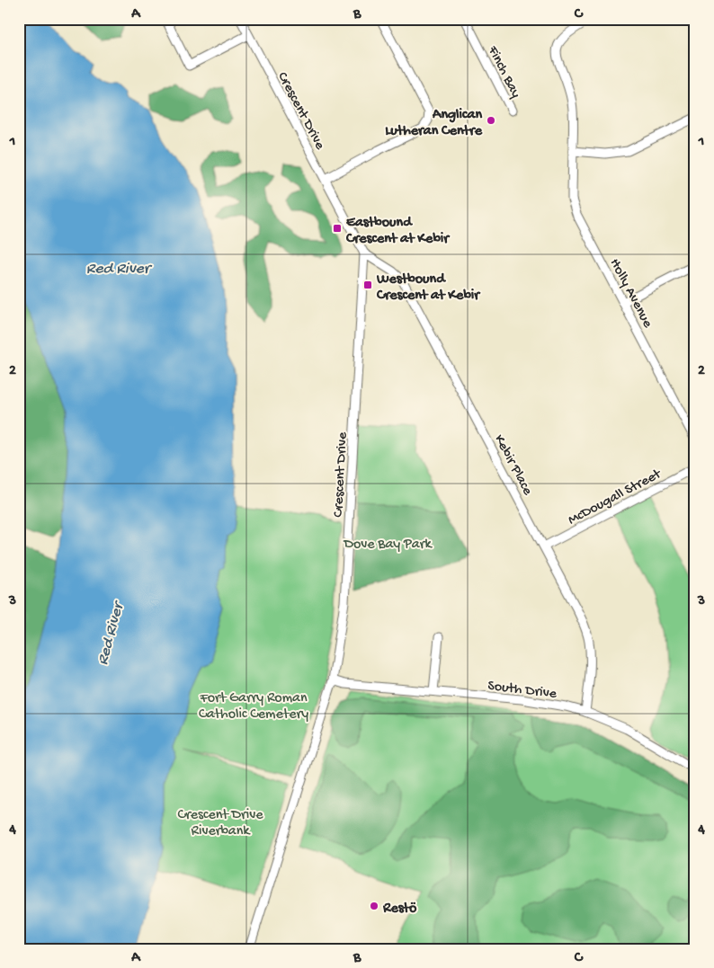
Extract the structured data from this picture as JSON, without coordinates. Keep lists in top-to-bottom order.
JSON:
{
  "streets": {
    "street": [
      "Finch Bay",
      "Crescent Drive",
      "Holly Avenue",
      "Kebir Place",
      "McDougall Street",
      "South Drive"
    ]
  },
  "crossings": [
    ["Crescent Drive", "Kebir Place"],
    ["Crescent Drive", "South Drive"],
    ["Kebir Place", "McDougall Street"],
    ["Kebir Place", "South Drive"]
  ],
  "water": ["Red River"],
  "parks": ["Dove Bay Park", "Fort Garry Roman Catholic Cemetery", "Crescent Drive Riverbank"],
  "places": {
    "other": ["Anglican Lutheran Centre", "Restö"],
    "transit": ["Eastbound Crescent at Kebir", "Westbound Crescent at Kebir"]
  },
  "grid": {
    "columns": ["A", "B", "C"],
    "rows": [
      "1",
      "2",
      "3",
      "4"
    ]
  }
}
